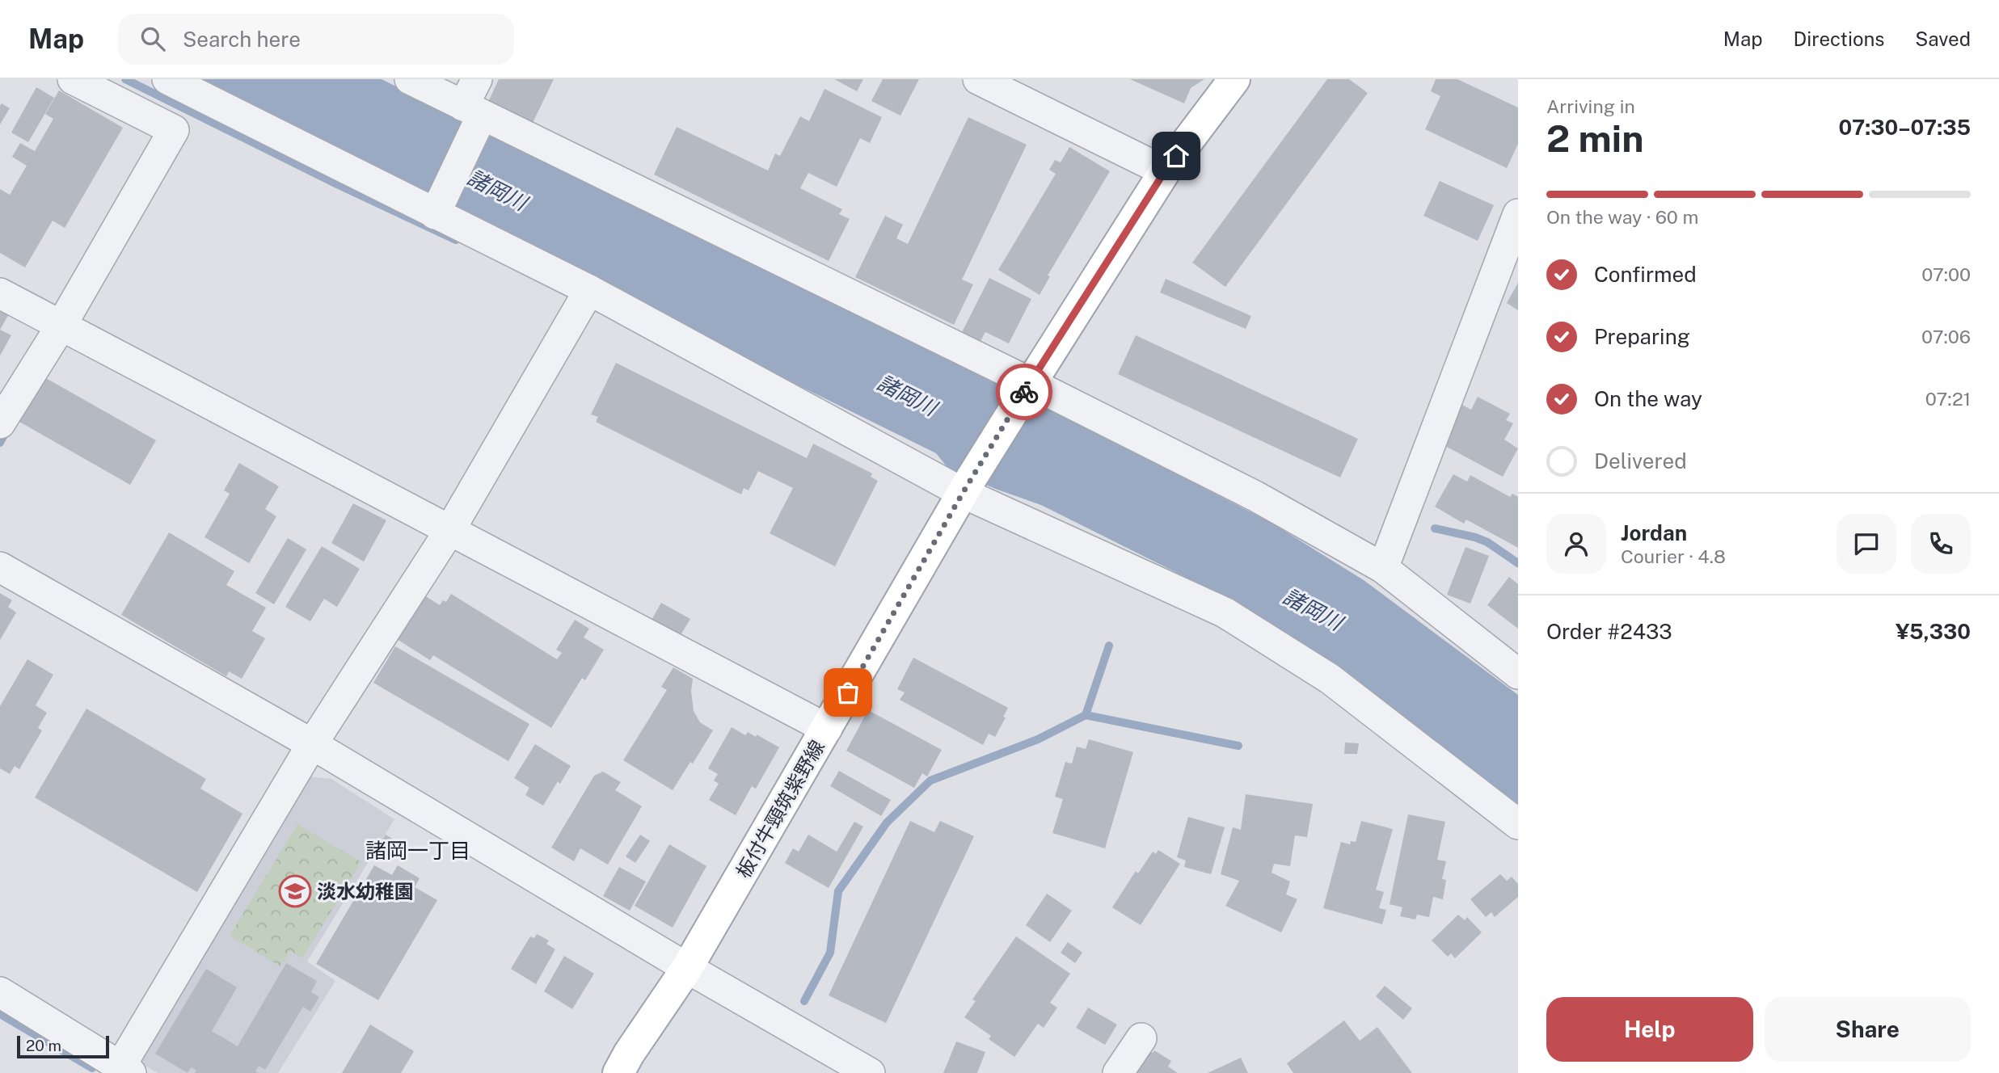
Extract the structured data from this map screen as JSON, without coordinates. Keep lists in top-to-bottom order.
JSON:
{
  "streets": {
    "main road": ["板付牛頸筑紫野線"]
  },
  "districts": ["諸岡一丁目"],
  "water": ["諸岡川"],
  "places": {
    "school or university": ["淡水幼稚園"]
  },
  "scale_bar": "20 m",
  "page": {
    "header": "Map",
    "search": "Search here",
    "nav": ["Map", "Directions", "Saved"],
    "heading": ["2 min", "Arriving in", "07:30–07:35"],
    "panel": [
      "Jordan",
      "Courier · 4.8",
      "Order #2433",
      "¥5,330"
    ],
    "bar": "On the way · 60 m",
    "list": [
      ["Confirmed", "07:00"],
      ["Preparing", "07:06"],
      ["On the way", "07:21"],
      "Delivered"
    ],
    "buttons": ["Help", "Share"],
    "scale": "20 m"
  }
}
